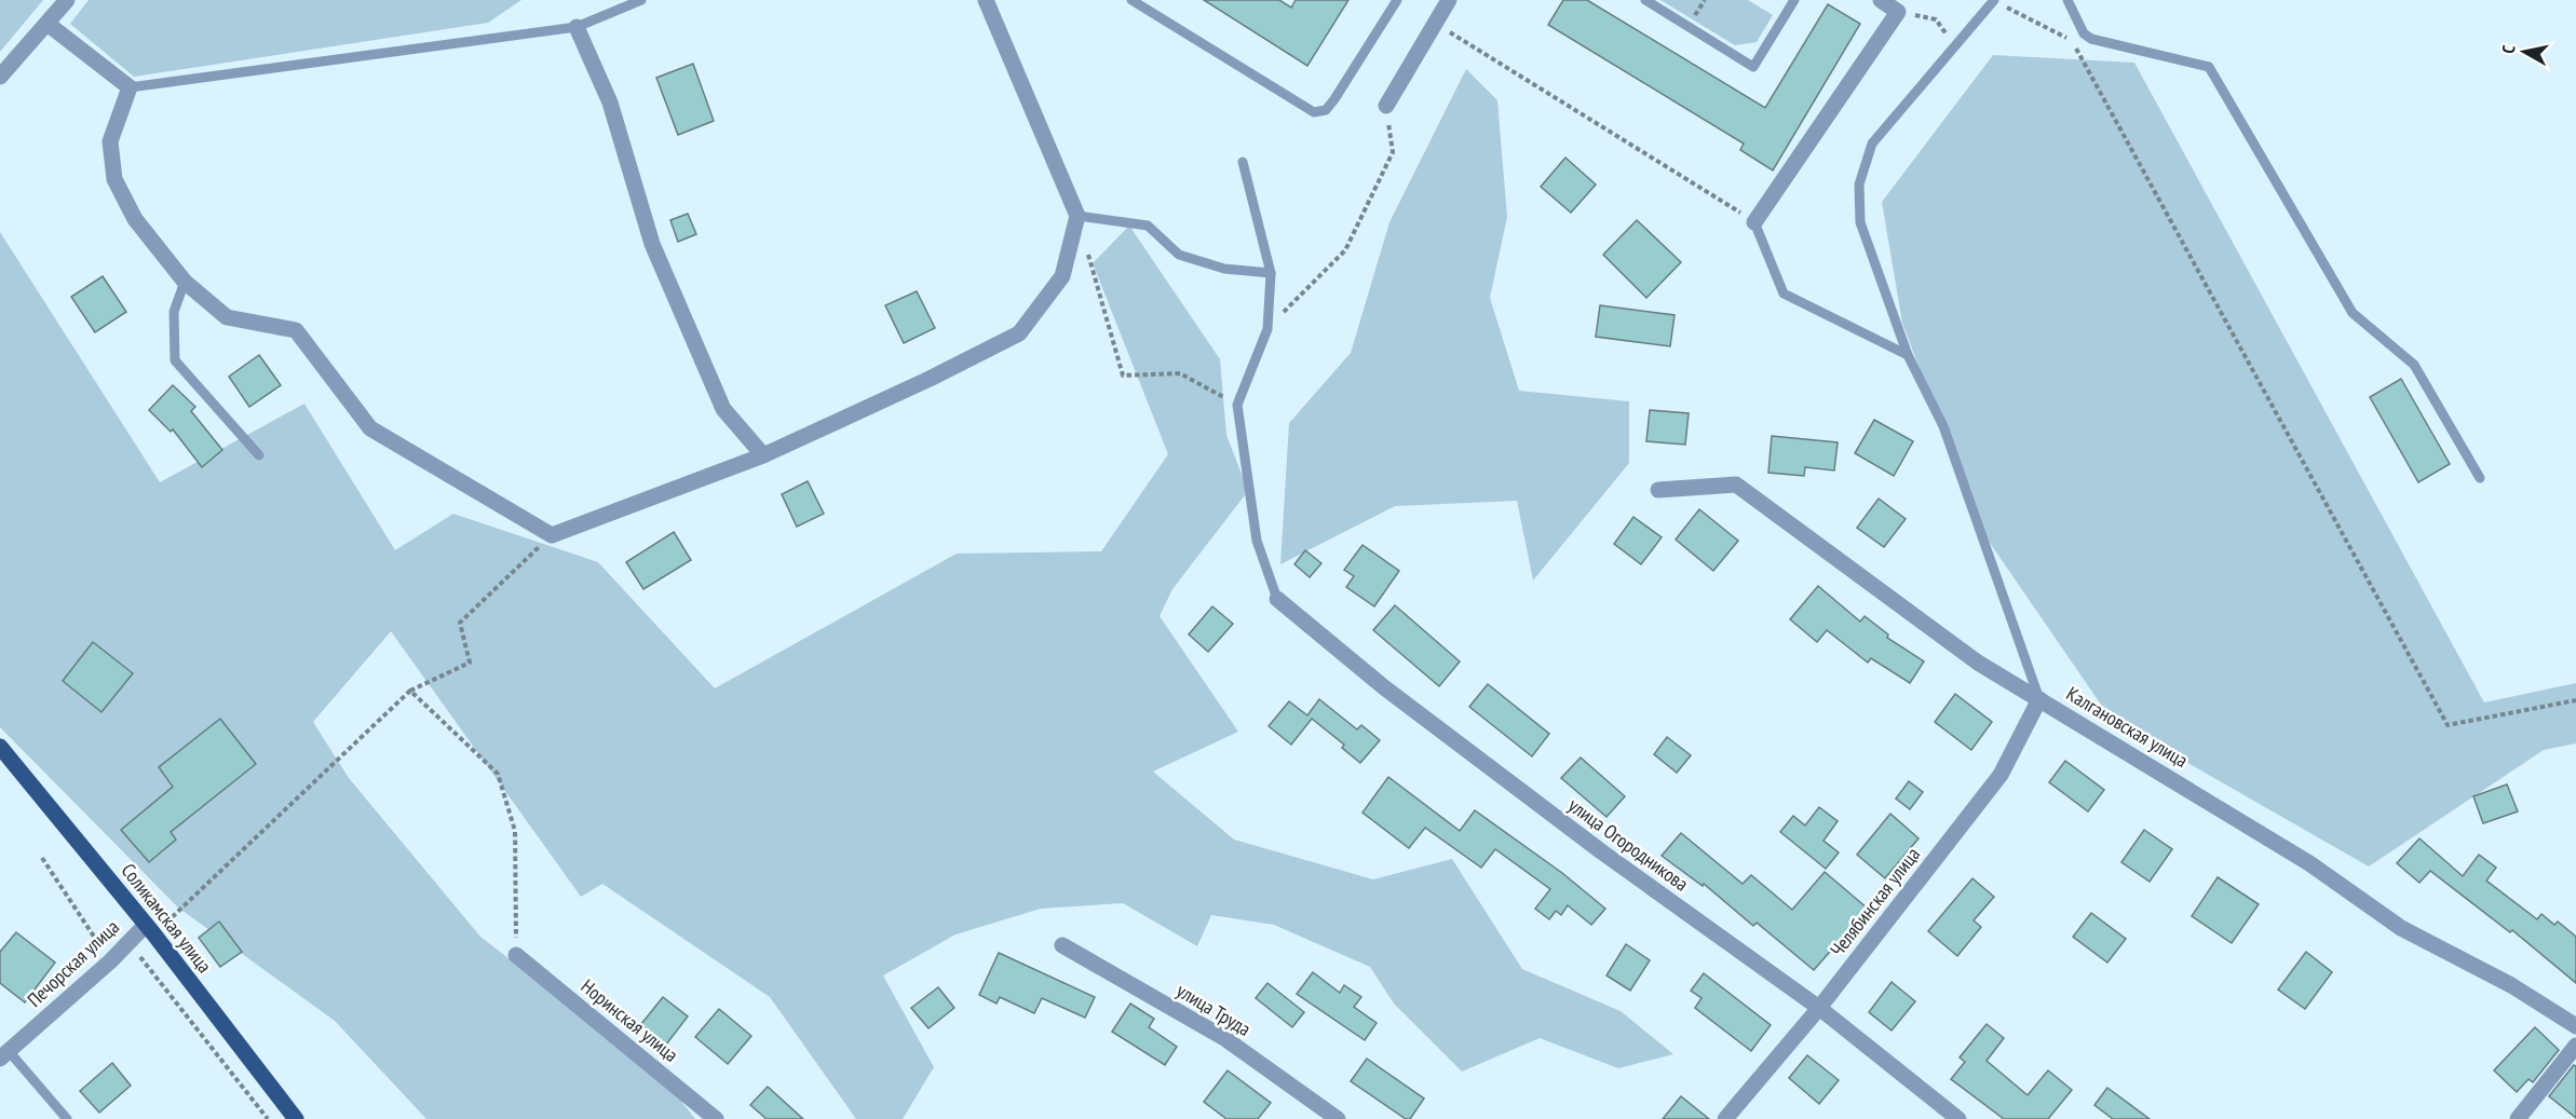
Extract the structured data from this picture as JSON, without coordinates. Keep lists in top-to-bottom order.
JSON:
{
  "streets": {
    "main road": ["Соликамская улица"],
    "street": [
      "Калгановская улица",
      "улица Огородникова",
      "Челябинская улица",
      "Печорская улица",
      "улица Труда",
      "Норинская улица"
    ]
  },
  "crossings": [
    ["Калгановская улица", "Челябинская улица"],
    ["улица Огородникова", "Челябинская улица"],
    ["Соликамская улица", "Печорская улица"]
  ],
  "north": "left"
}
